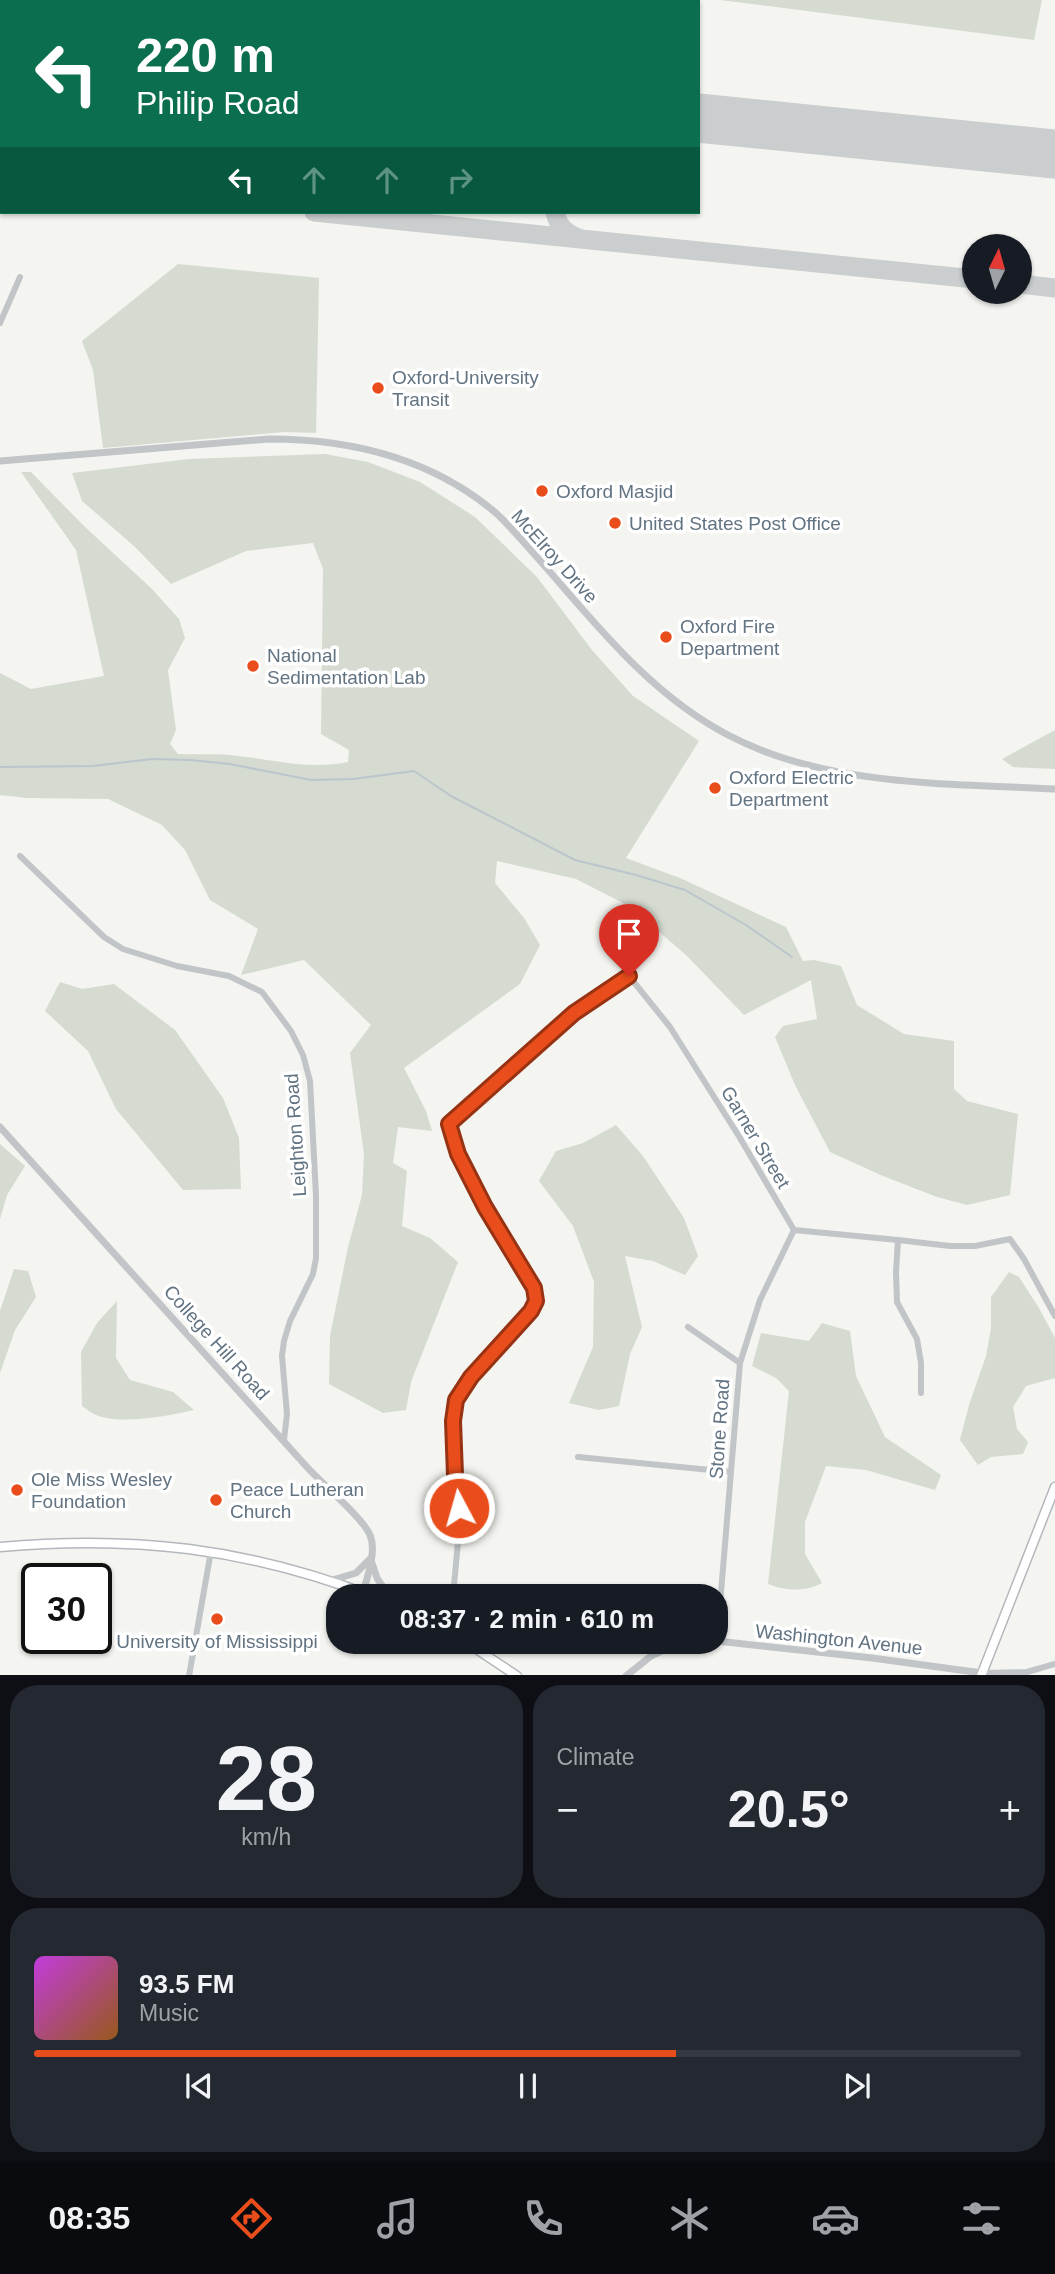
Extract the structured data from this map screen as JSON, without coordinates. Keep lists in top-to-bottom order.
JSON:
{
  "streets": {
    "street": [
      "McElroy Drive",
      "Leighton Road",
      "Garner Street",
      "College Hill Road",
      "Stone Road",
      "Washington Avenue"
    ]
  },
  "crossings": [
    ["Leighton Road", "College Hill Road"],
    ["Garner Street", "Stone Road"]
  ],
  "places": [
    "Oxford-University Transit",
    "Oxford Masjid",
    "United States Post Office",
    "Oxford Fire Department",
    "National Sedimentation Lab",
    "Oxford Electric Department",
    "Ole Miss Wesley Foundation",
    "Peace Lutheran Church",
    "University of Mississippi"
  ],
  "north": "top",
  "page": {
    "turn": ["220 m", "Philip Road"],
    "limit": "30",
    "trip": "08:37 · 2 min · 610 m",
    "tile": [
      ["28", "km/h"],
      "Climate"
    ],
    "heat": ["−", "20.5°", "+"],
    "song": ["93.5 FM", "Music"],
    "tabs": "08:35"
  }
}
